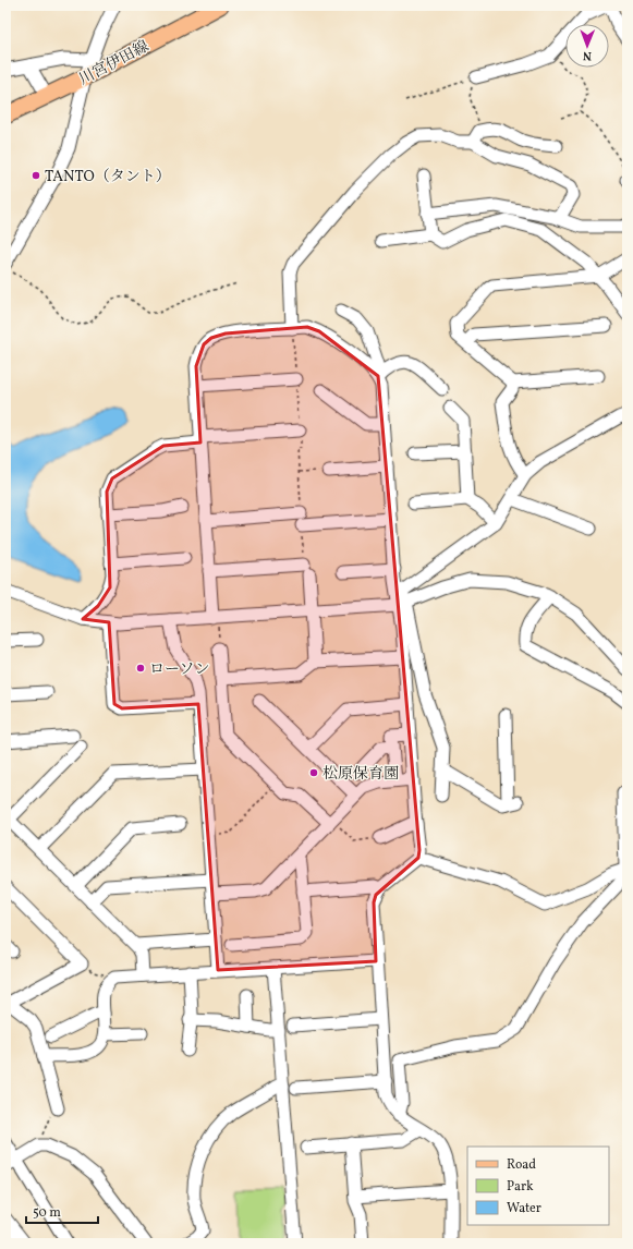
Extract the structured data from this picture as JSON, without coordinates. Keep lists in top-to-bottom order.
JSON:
{
  "streets": {
    "main road": ["川宮伊田線"]
  },
  "places": ["TANTO（タント）", "ローソン", "松原保育園"],
  "legend": ["Road", "Park", "Water"],
  "scale_bar": "50 m",
  "north": "bottom"
}
